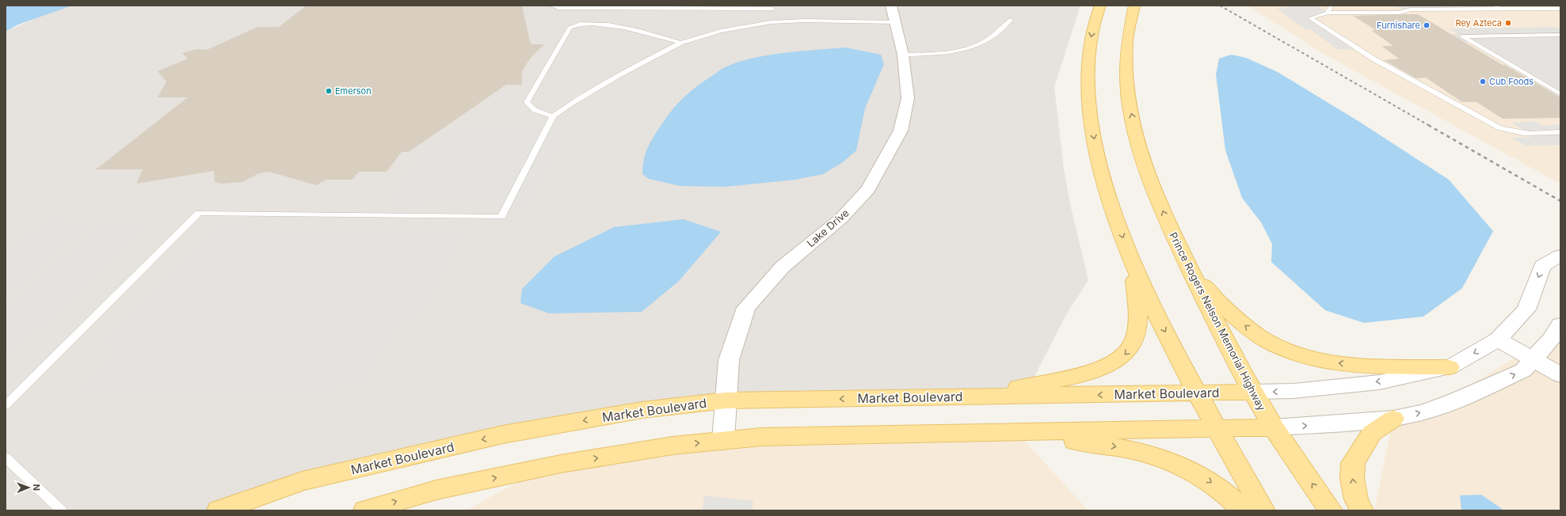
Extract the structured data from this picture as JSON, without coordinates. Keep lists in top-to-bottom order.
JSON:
{
  "streets": {
    "main road": ["Prince Rogers Nelson Memorial Highway", "Market Boulevard"],
    "street": ["Lake Drive"]
  },
  "crossings": [
    ["Lake Drive", "Market Boulevard"],
    ["Prince Rogers Nelson Memorial Highway", "Market Boulevard"]
  ],
  "places": [
    "Rey Azteca",
    "Furnishare",
    "Cub Foods",
    "Emerson"
  ],
  "north": "right"
}
